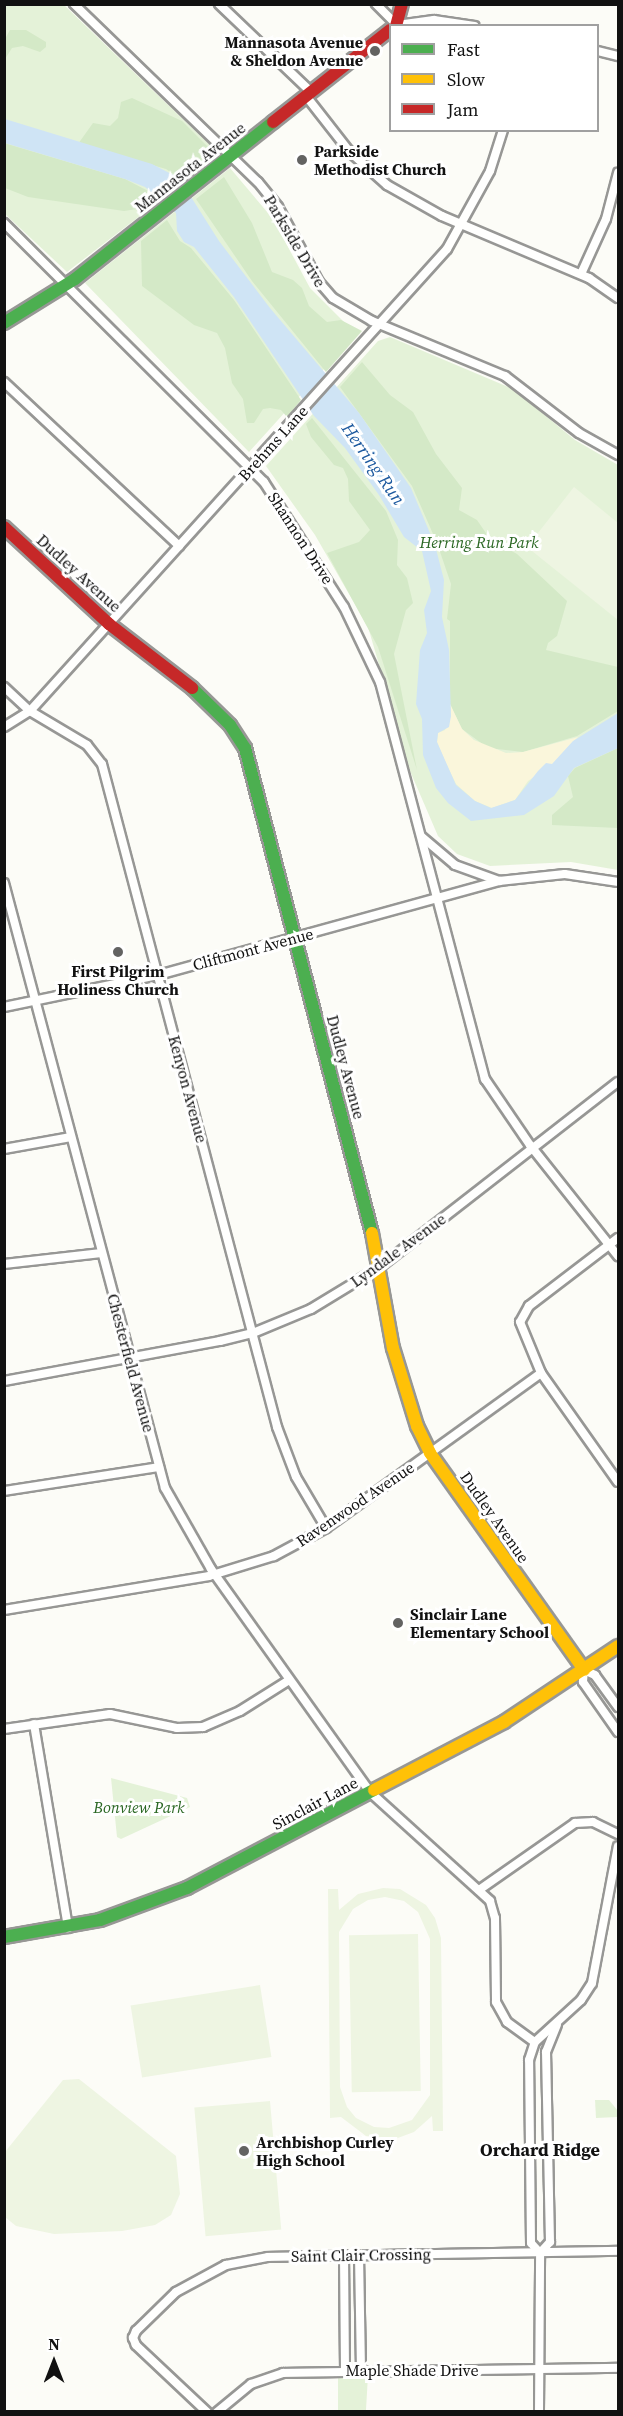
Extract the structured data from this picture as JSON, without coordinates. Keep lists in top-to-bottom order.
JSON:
{
  "streets": {
    "street": [
      "Mannasota Avenue",
      "Parkside Drive",
      "Brehms Lane",
      "Shannon Drive",
      "Dudley Avenue",
      "Cliftmont Avenue",
      "Kenyon Avenue",
      "Lyndale Avenue",
      "Chesterfield Avenue",
      "Ravenwood Avenue",
      "Sinclair Lane",
      "Saint Clair Crossing",
      "Maple Shade Drive"
    ]
  },
  "crossings": [
    ["Mannasota Avenue", "Parkside Drive"],
    ["Mannasota Avenue", "Shannon Drive"],
    ["Parkside Drive", "Brehms Lane"],
    ["Brehms Lane", "Shannon Drive"],
    ["Brehms Lane", "Dudley Avenue"],
    ["Brehms Lane", "Kenyon Avenue"],
    ["Shannon Drive", "Cliftmont Avenue"],
    ["Shannon Drive", "Lyndale Avenue"],
    ["Dudley Avenue", "Cliftmont Avenue"],
    ["Dudley Avenue", "Lyndale Avenue"],
    ["Dudley Avenue", "Ravenwood Avenue"],
    ["Dudley Avenue", "Sinclair Lane"],
    ["Cliftmont Avenue", "Kenyon Avenue"],
    ["Cliftmont Avenue", "Chesterfield Avenue"],
    ["Kenyon Avenue", "Lyndale Avenue"],
    ["Kenyon Avenue", "Ravenwood Avenue"],
    ["Lyndale Avenue", "Chesterfield Avenue"],
    ["Chesterfield Avenue", "Ravenwood Avenue"],
    ["Chesterfield Avenue", "Sinclair Lane"]
  ],
  "districts": ["Orchard Ridge"],
  "water": ["Herring Run"],
  "parks": ["Herring Run Park", "Bonview Park"],
  "places": [
    "Mannasota Avenue & Sheldon Avenue",
    "Parkside Methodist Church",
    "First Pilgrim Holiness Church",
    "Sinclair Lane Elementary School",
    "Archbishop Curley High School"
  ],
  "legend": ["Fast", "Slow", "Jam"],
  "north": "top"
}
